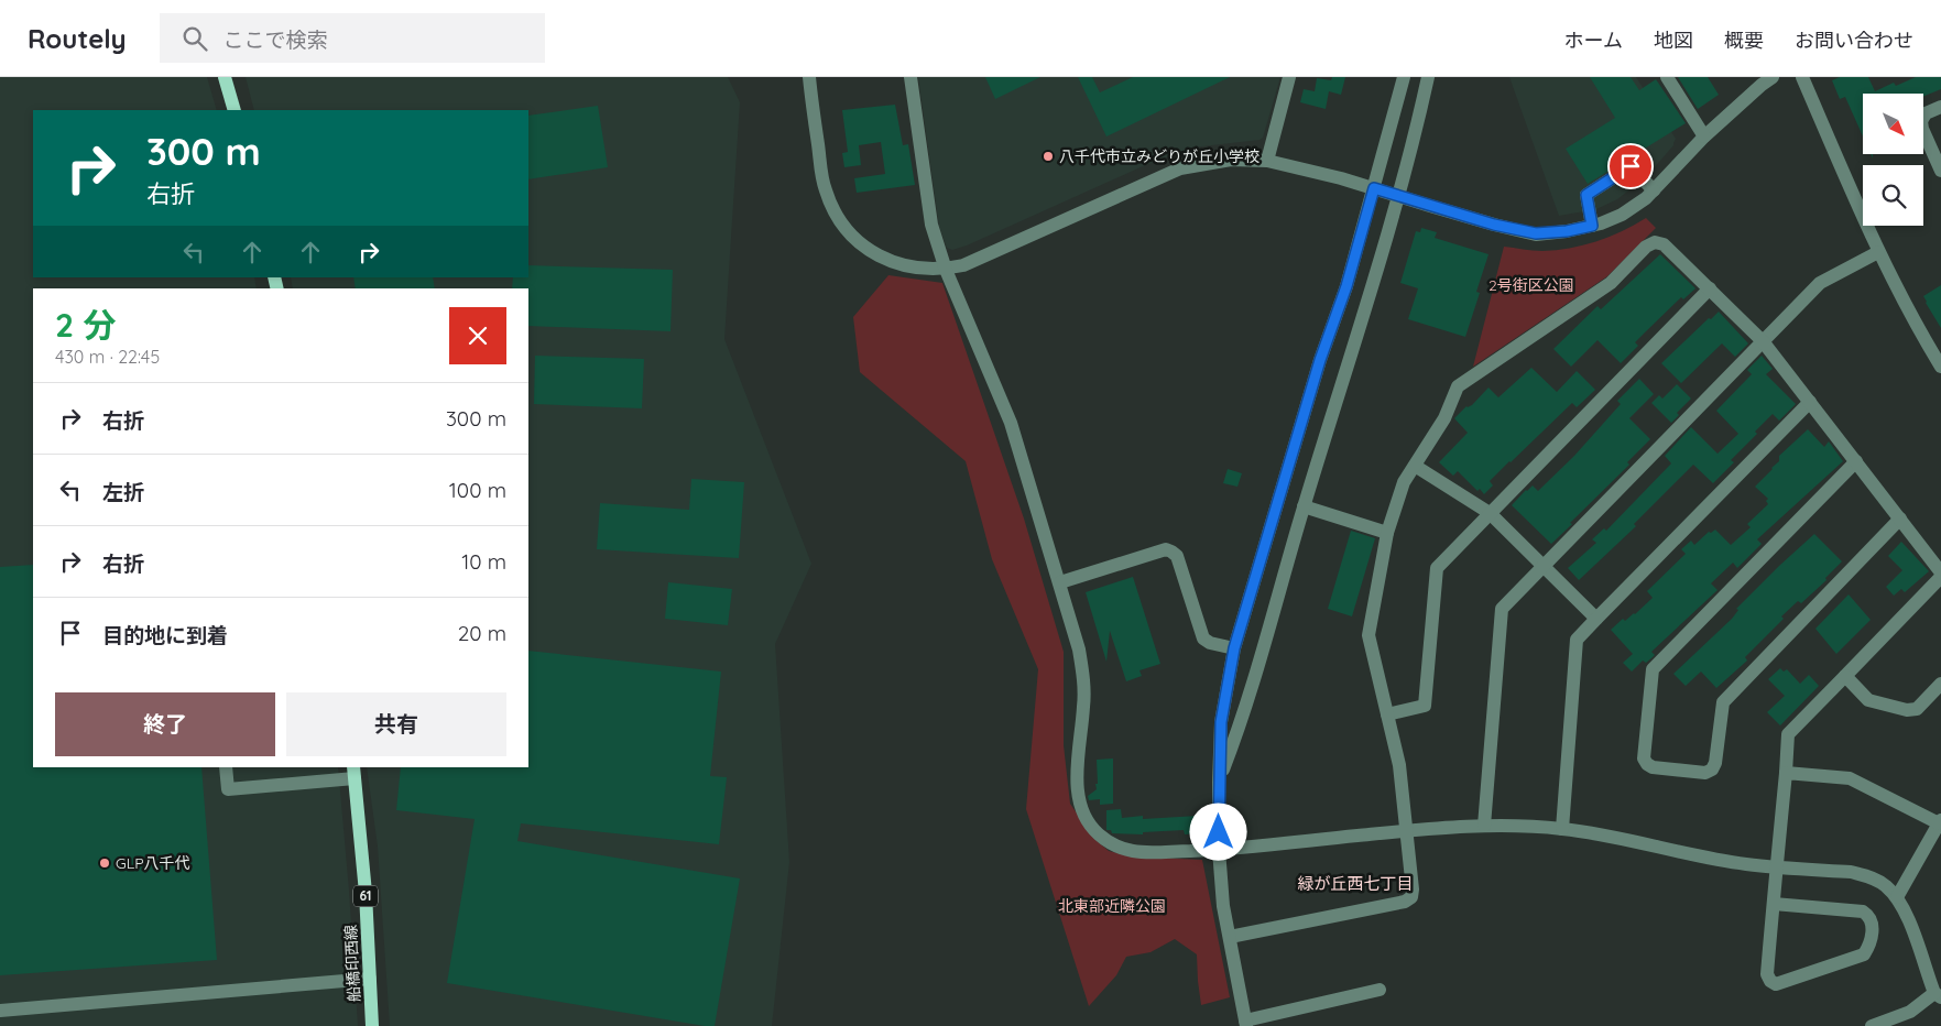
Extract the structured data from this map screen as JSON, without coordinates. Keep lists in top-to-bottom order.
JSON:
{
  "streets": {
    "main road": ["61", "船橋印西線"]
  },
  "districts": ["緑が丘西七丁目"],
  "parks": ["2号街区公園", "北東部近隣公園"],
  "places": ["八千代市立みどりが丘小学校", "GLP八千代"],
  "north": "bottom right",
  "page": {
    "header": "Routely",
    "search": "ここで検索",
    "nav": [
      "ホーム",
      "地図",
      "概要",
      "お問い合わせ"
    ],
    "turn": ["300 m", "右折"],
    "heading": ["2 分", "430 m · 22:45"],
    "list": [
      {
        "name": "右折",
        "value": "300 m"
      },
      {
        "name": "左折",
        "value": "100 m"
      },
      {
        "name": "右折",
        "value": "10 m"
      },
      {
        "name": "目的地に到着",
        "value": "20 m"
      }
    ],
    "buttons": ["終了", "共有"]
  }
}
